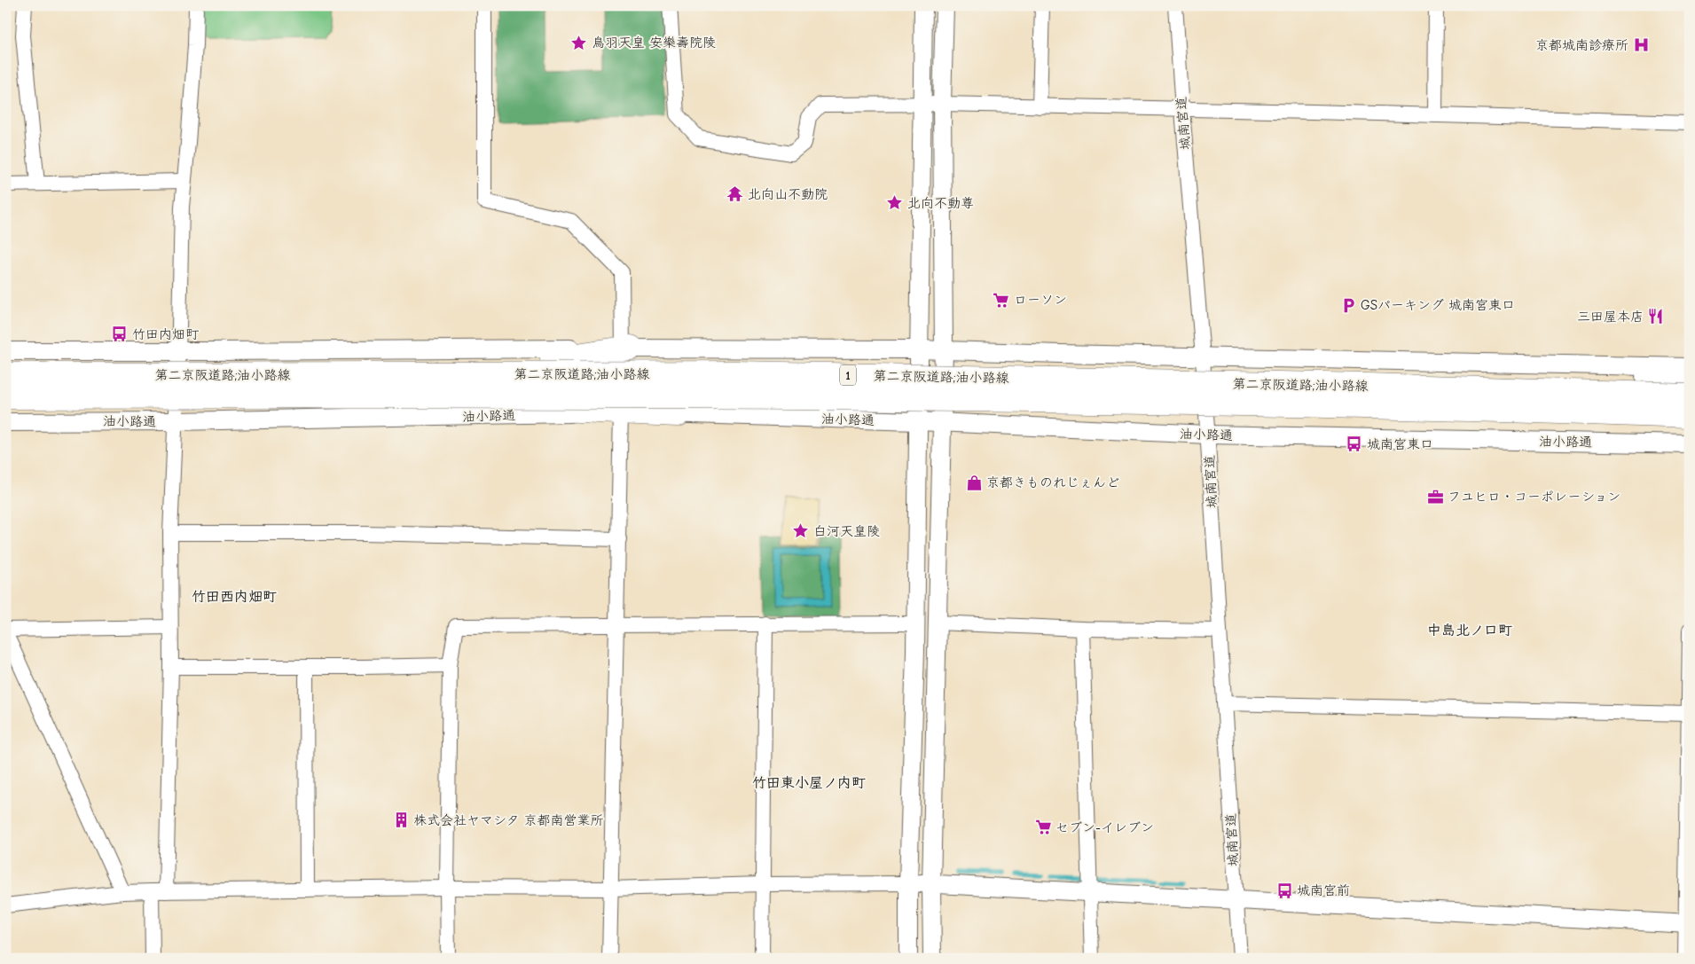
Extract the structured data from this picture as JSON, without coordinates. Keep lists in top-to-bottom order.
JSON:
{
  "streets": {
    "highway": ["第二京阪道路;油小路線", "1"],
    "street": ["城南宮道", "油小路通"]
  },
  "crossings": [
    ["城南宮道", "油小路通"]
  ],
  "districts": ["竹田西内畑町", "中島北ノ口町", "竹田東小屋ノ内町"],
  "places": {
    "place": ["鳥羽天皇 安樂壽院陵", "北向不動尊", "白河天皇陵"],
    "hospital": ["京都城南診療所"],
    "temple": ["北向山不動院"],
    "supermarket": ["ローソン", "セブン-イレブン"],
    "parking": ["GSパーキング 城南宮東口"],
    "restaurant": ["三田屋本店"],
    "bus stop": ["竹田内畑町", "城南宮東口", "城南宮前"],
    "shop": ["京都きものれじぇんど"],
    "office": ["フユヒロ・コーポレーション"],
    "building": ["株式会社ヤマシタ 京都南営業所"]
  }
}
